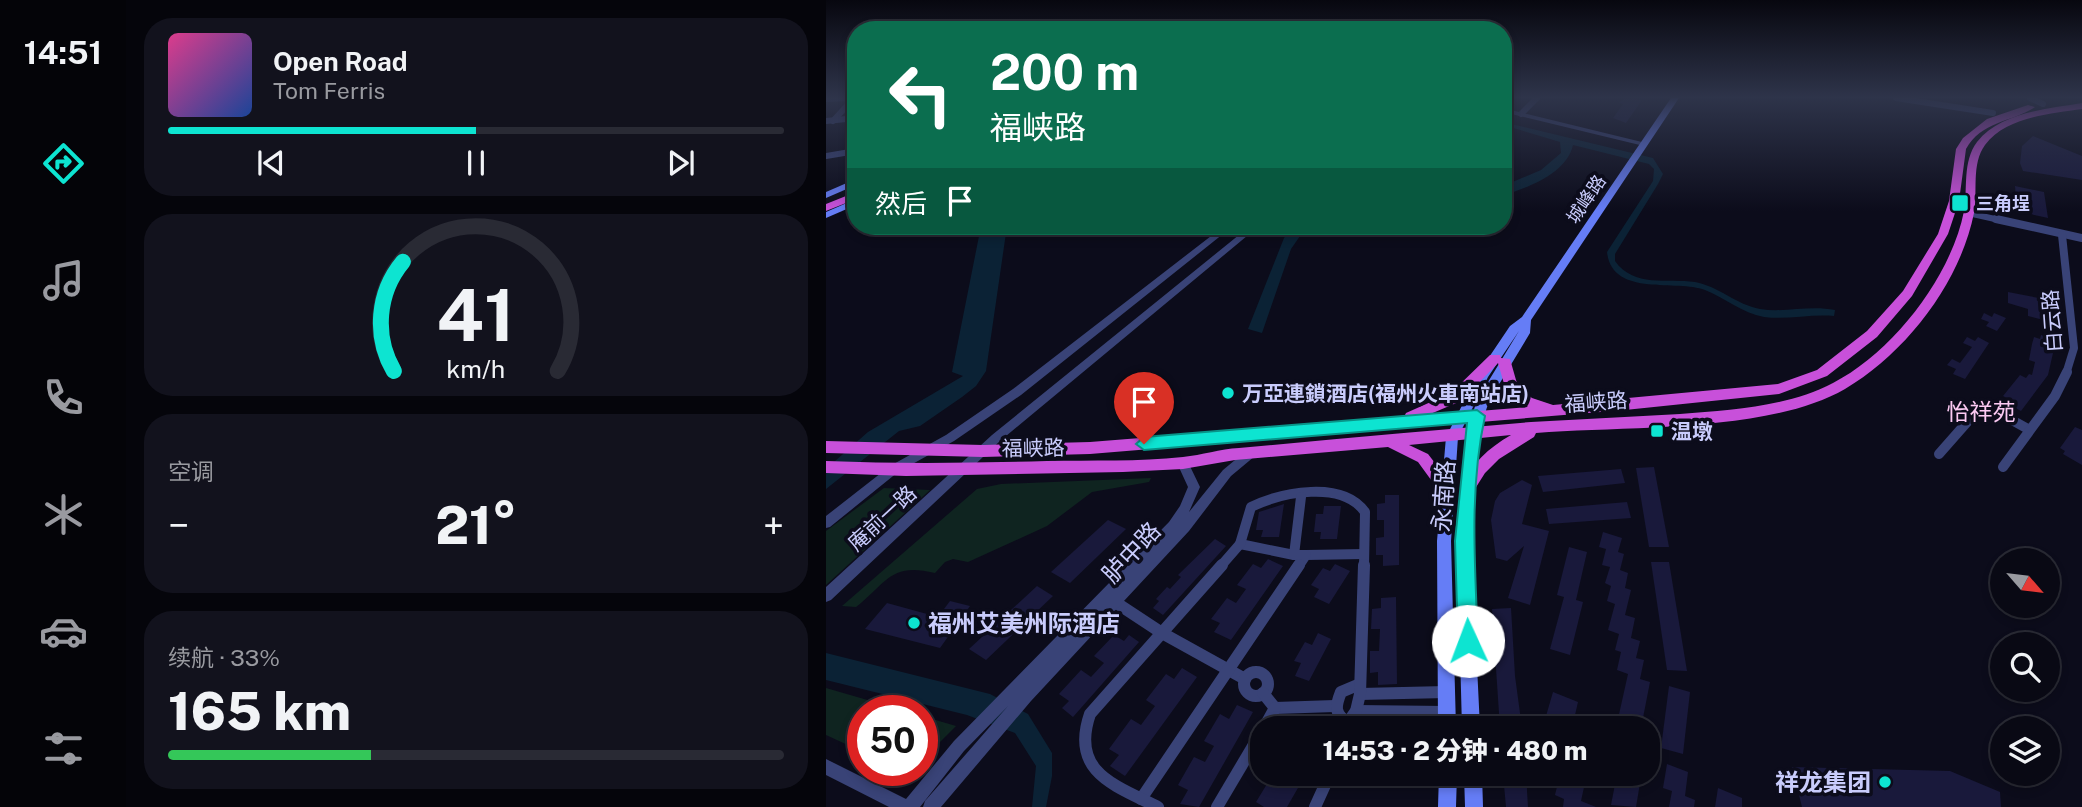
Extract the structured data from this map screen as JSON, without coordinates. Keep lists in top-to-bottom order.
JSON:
{
  "streets": {
    "highway": ["福峡路"],
    "main road": ["城峰路", "永南路"],
    "street": ["白云路", "庵前一路", "胪中路"]
  },
  "crossings": [
    ["城峰路", "福峡路"],
    ["城峰路", "永南路"],
    ["福峡路", "永南路"],
    ["福峡路", "庵前一路"],
    ["福峡路", "胪中路"]
  ],
  "districts": ["怡祥苑"],
  "places": {
    "transit": ["三角埕", "温墩"],
    "other": ["万亞連鎖酒店(福州火車南站店)", "福州艾美州际酒店", "祥龙集团"]
  },
  "north": "bottom right",
  "page": {
    "tabs": "14:51",
    "turn": ["200 m", "福峡路"],
    "song": ["Open Road", "Tom Ferris"],
    "then": "然后",
    "tile": [
      "空调",
      ["续航 · 33%", "165 km"]
    ],
    "heat": ["−", "21°", "+"],
    "limit": "50",
    "trip": "14:53 · 2 分钟 · 480 m",
    "gauge": ["41", "km/h"]
  }
}
